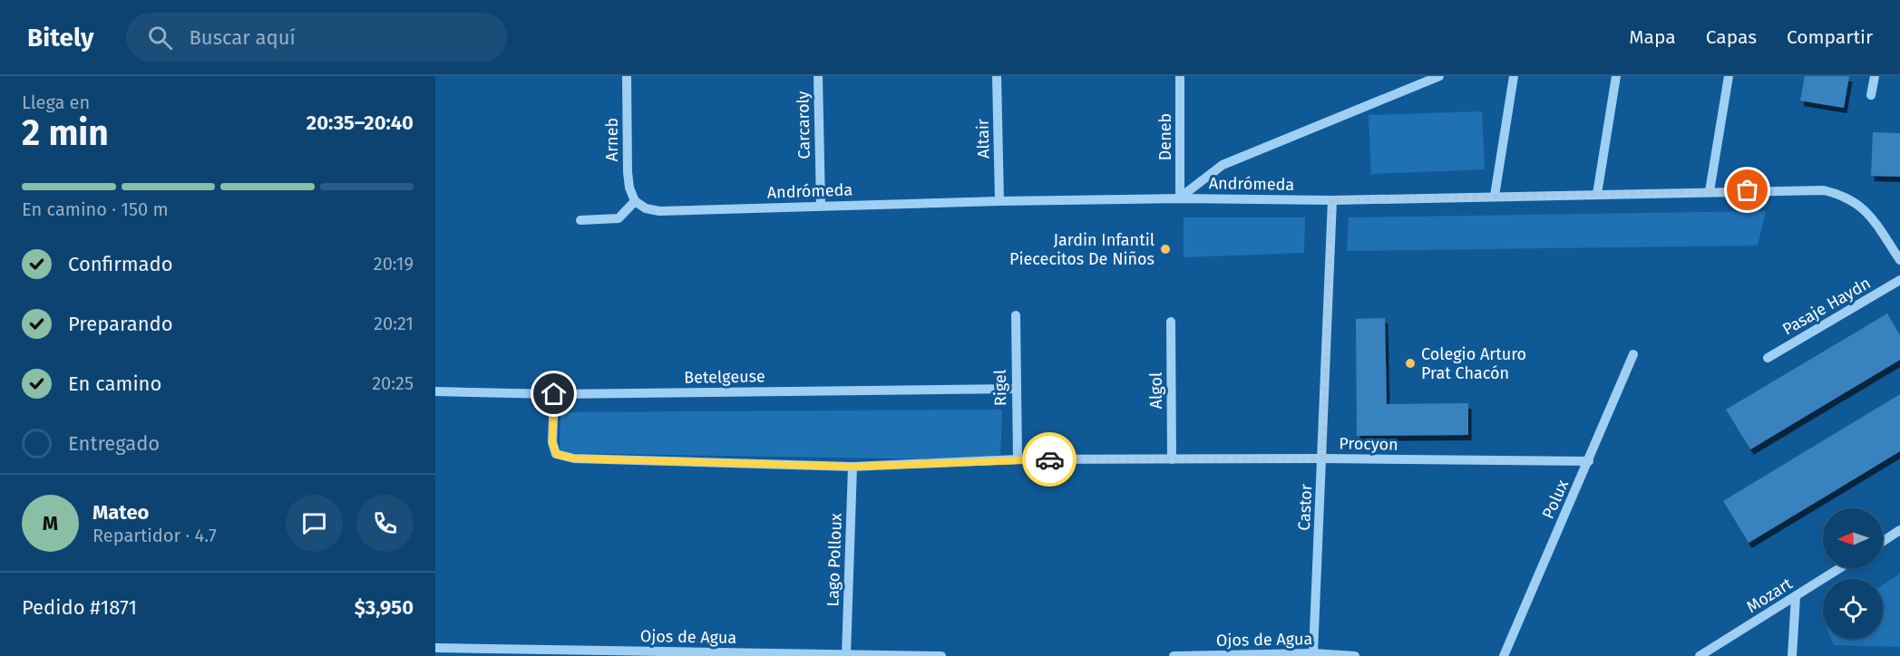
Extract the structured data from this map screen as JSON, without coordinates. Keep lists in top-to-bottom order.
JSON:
{
  "streets": {
    "street": [
      "Carcaroly",
      "Deneb",
      "Altair",
      "Arneb",
      "Andrómeda",
      "Pasaje Haydn",
      "Betelgeuse",
      "Rigel",
      "Algol",
      "Procyon",
      "Polux",
      "Castor",
      "Lago Polloux",
      "Mozart",
      "Ojos de Agua"
    ]
  },
  "crossings": [
    ["Carcaroly", "Andrómeda"],
    ["Deneb", "Andrómeda"],
    ["Altair", "Andrómeda"],
    ["Arneb", "Andrómeda"],
    ["Andrómeda", "Castor"],
    ["Betelgeuse", "Rigel"],
    ["Betelgeuse", "Procyon"],
    ["Rigel", "Procyon"],
    ["Algol", "Procyon"],
    ["Procyon", "Polux"],
    ["Procyon", "Castor"],
    ["Procyon", "Lago Polloux"],
    ["Castor", "Ojos de Agua"],
    ["Lago Polloux", "Ojos de Agua"]
  ],
  "places": ["Jardin Infantil Piececitos De Niños", "Colegio Arturo Prat Chacón"],
  "north": "left",
  "page": {
    "header": "Bitely",
    "search": "Buscar aquí",
    "nav": ["Mapa", "Capas", "Compartir"],
    "heading": ["2 min", "Llega en", "20:35–20:40"],
    "panel": [
      "Mateo",
      "Repartidor · 4.7",
      "Pedido #1871",
      "$3,950"
    ],
    "bar": "En camino · 150 m",
    "list": [
      ["Confirmado", "20:19"],
      ["Preparando", "20:21"],
      ["En camino", "20:25"],
      "Entregado"
    ],
    "round": "M"
  }
}
